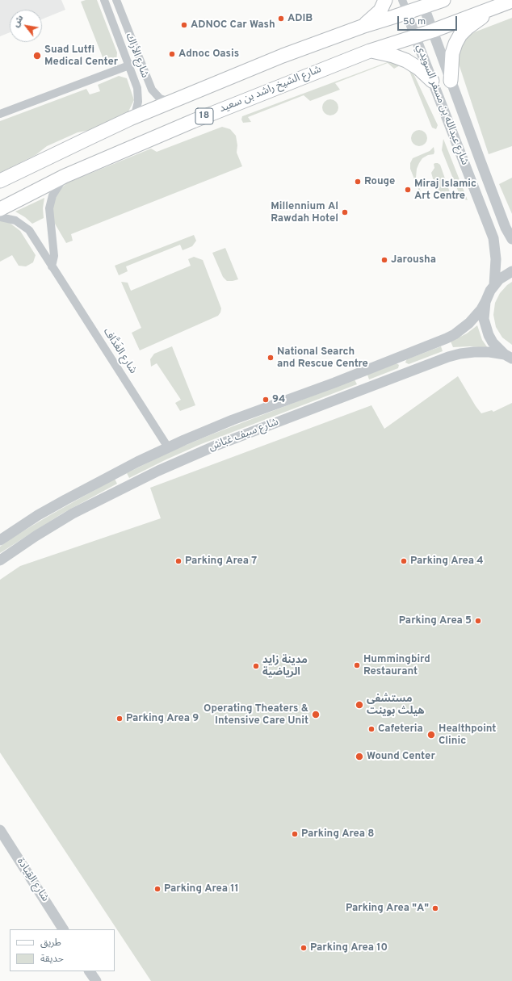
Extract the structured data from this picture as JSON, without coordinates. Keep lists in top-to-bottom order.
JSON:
{
  "streets": {
    "main road": ["شارع الشيخ راشد بن سعيد", "18"],
    "street": [
      "شارع الأراك",
      "شارع عبدالله بن مسفر السويدي",
      "شارع الغَدَّاف",
      "شارع سيف غباش",
      "شارع القِيادة"
    ]
  },
  "crossings": [
    ["شارع الأراك", "18"],
    ["شارع الشيخ راشد بن سعيد", "شارع عبدالله بن مسفر السويدي"],
    ["شارع عبدالله بن مسفر السويدي", "18"],
    ["شارع الغَدَّاف", "شارع سيف غباش"]
  ],
  "places": [
    "ADIB",
    "ADNOC Car Wash",
    "Adnoc Oasis",
    "Suad Lutfi Medical Center",
    "Rouge",
    "Miraj Islamic Art Centre",
    "Millennium Al Rawdah Hotel",
    "Jarousha",
    "National Search and Rescue Centre",
    "94",
    "Parking Area 7",
    "Parking Area 4",
    "Parking Area 5",
    "Hummingbird Restaurant",
    "مدينة زايد الرياضية",
    "مستشفى هيلث بوينت",
    "Operating Theaters & Intensive Care Unit",
    "Parking Area 9",
    "Cafeteria",
    "Healthpoint Clinic",
    "Wound Center",
    "Parking Area 8",
    "Parking Area 11",
    "Parking Area \"A\"",
    "Parking Area 10"
  ],
  "legend": ["طريق", "حديقة"],
  "scale_bar": "50 m",
  "north": "top left"
}
